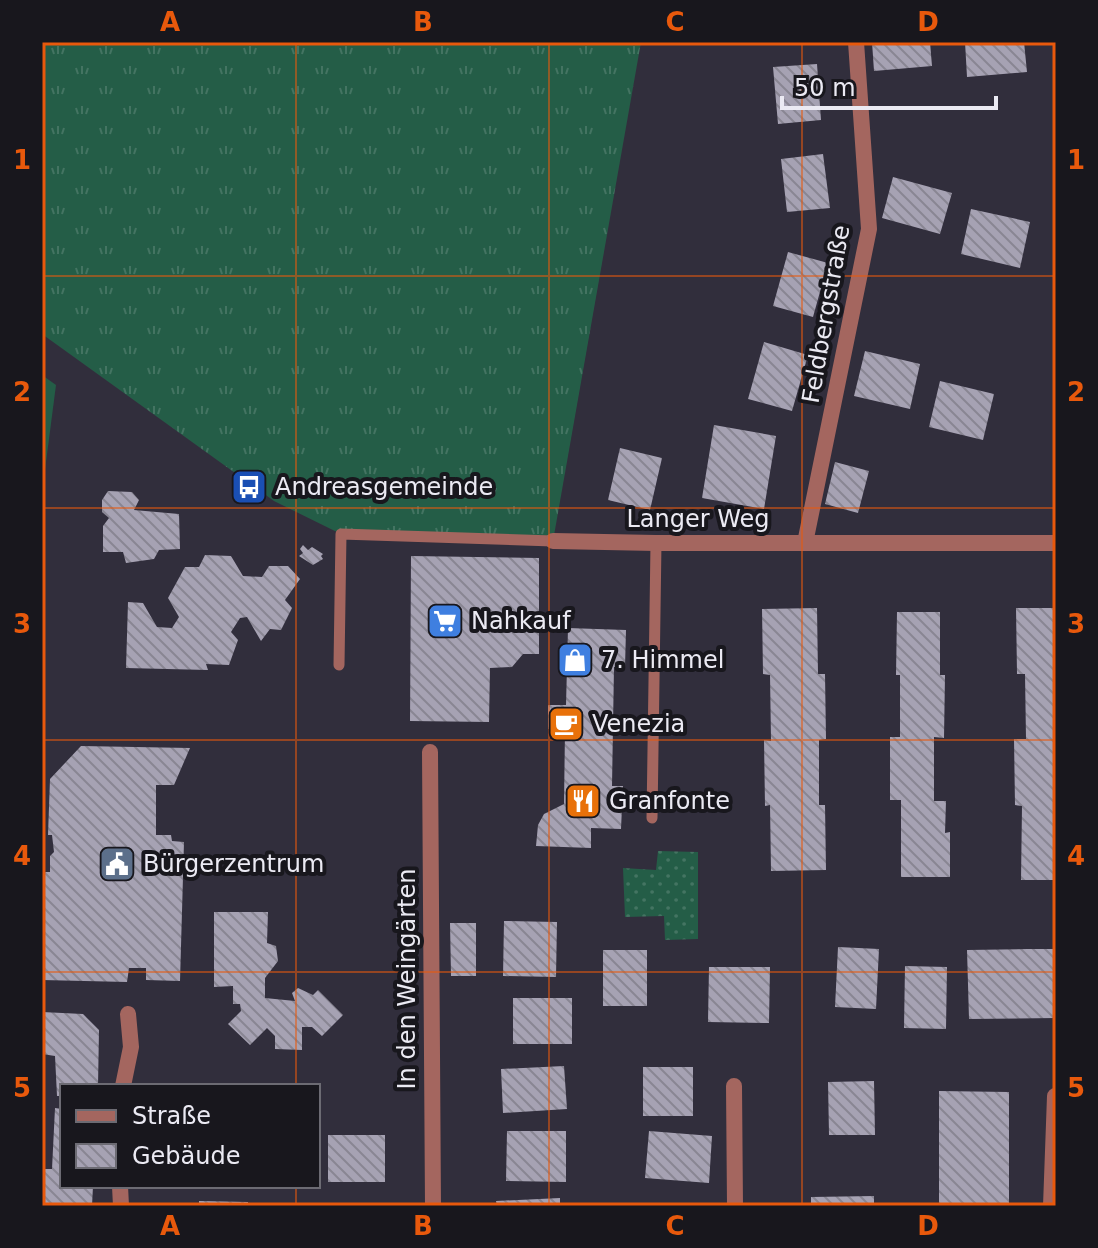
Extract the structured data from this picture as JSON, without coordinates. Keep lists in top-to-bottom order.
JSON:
{
  "streets": {
    "street": ["Feldbergstraße", "Langer Weg", "In den Weingärten"]
  },
  "crossings": [
    ["Feldbergstraße", "Langer Weg"]
  ],
  "places": {
    "bus stop": ["Andreasgemeinde"],
    "supermarket": ["Nahkauf"],
    "shop": ["7. Himmel"],
    "cafe": ["Venezia"],
    "restaurant": ["Granfonte"],
    "public building": ["Bürgerzentrum"]
  },
  "legend": ["Straße", "Gebäude"],
  "scale_bar": "50 m",
  "grid": {
    "columns": [
      "A",
      "B",
      "C",
      "D"
    ],
    "rows": [
      "1",
      "2",
      "3",
      "4",
      "5"
    ]
  }
}
